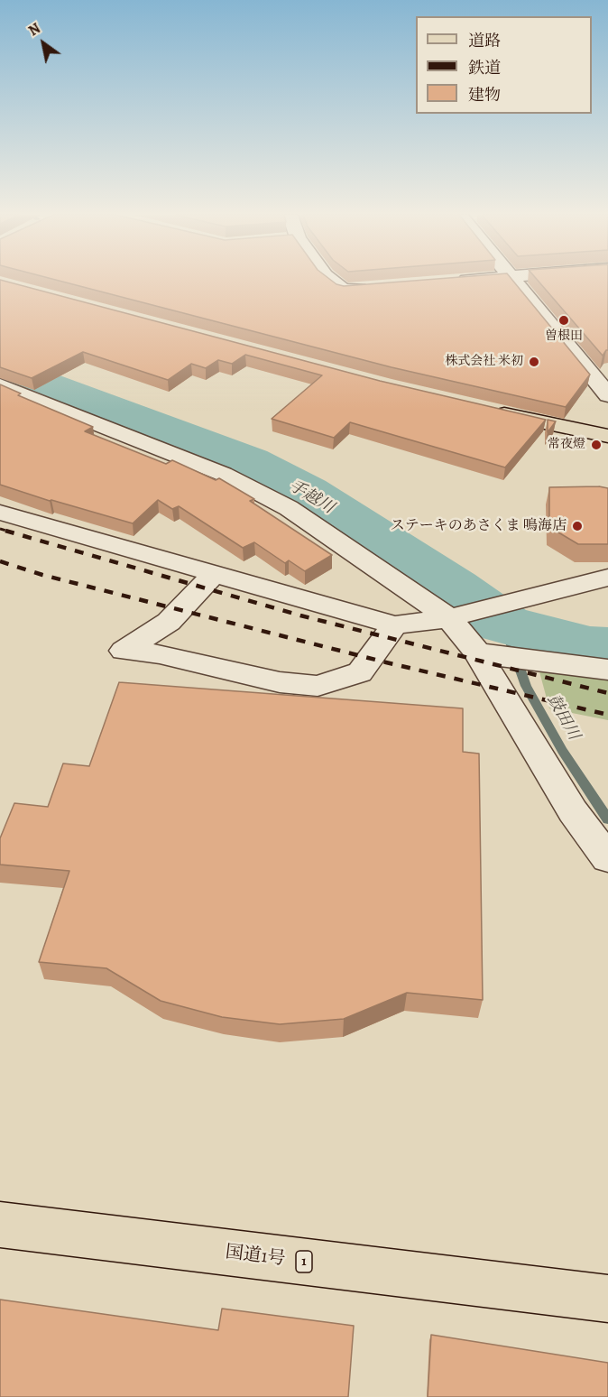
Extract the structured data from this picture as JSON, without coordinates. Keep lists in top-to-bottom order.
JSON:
{
  "streets": {
    "main road": ["国道1号", "1"]
  },
  "water": ["手越川", "鼓田川"],
  "places": [
    "曽根田",
    "株式会社 米初",
    "常夜燈",
    "ステーキのあさくま 鳴海店"
  ],
  "legend": ["道路", "鉄道", "建物"],
  "north": "top left"
}
